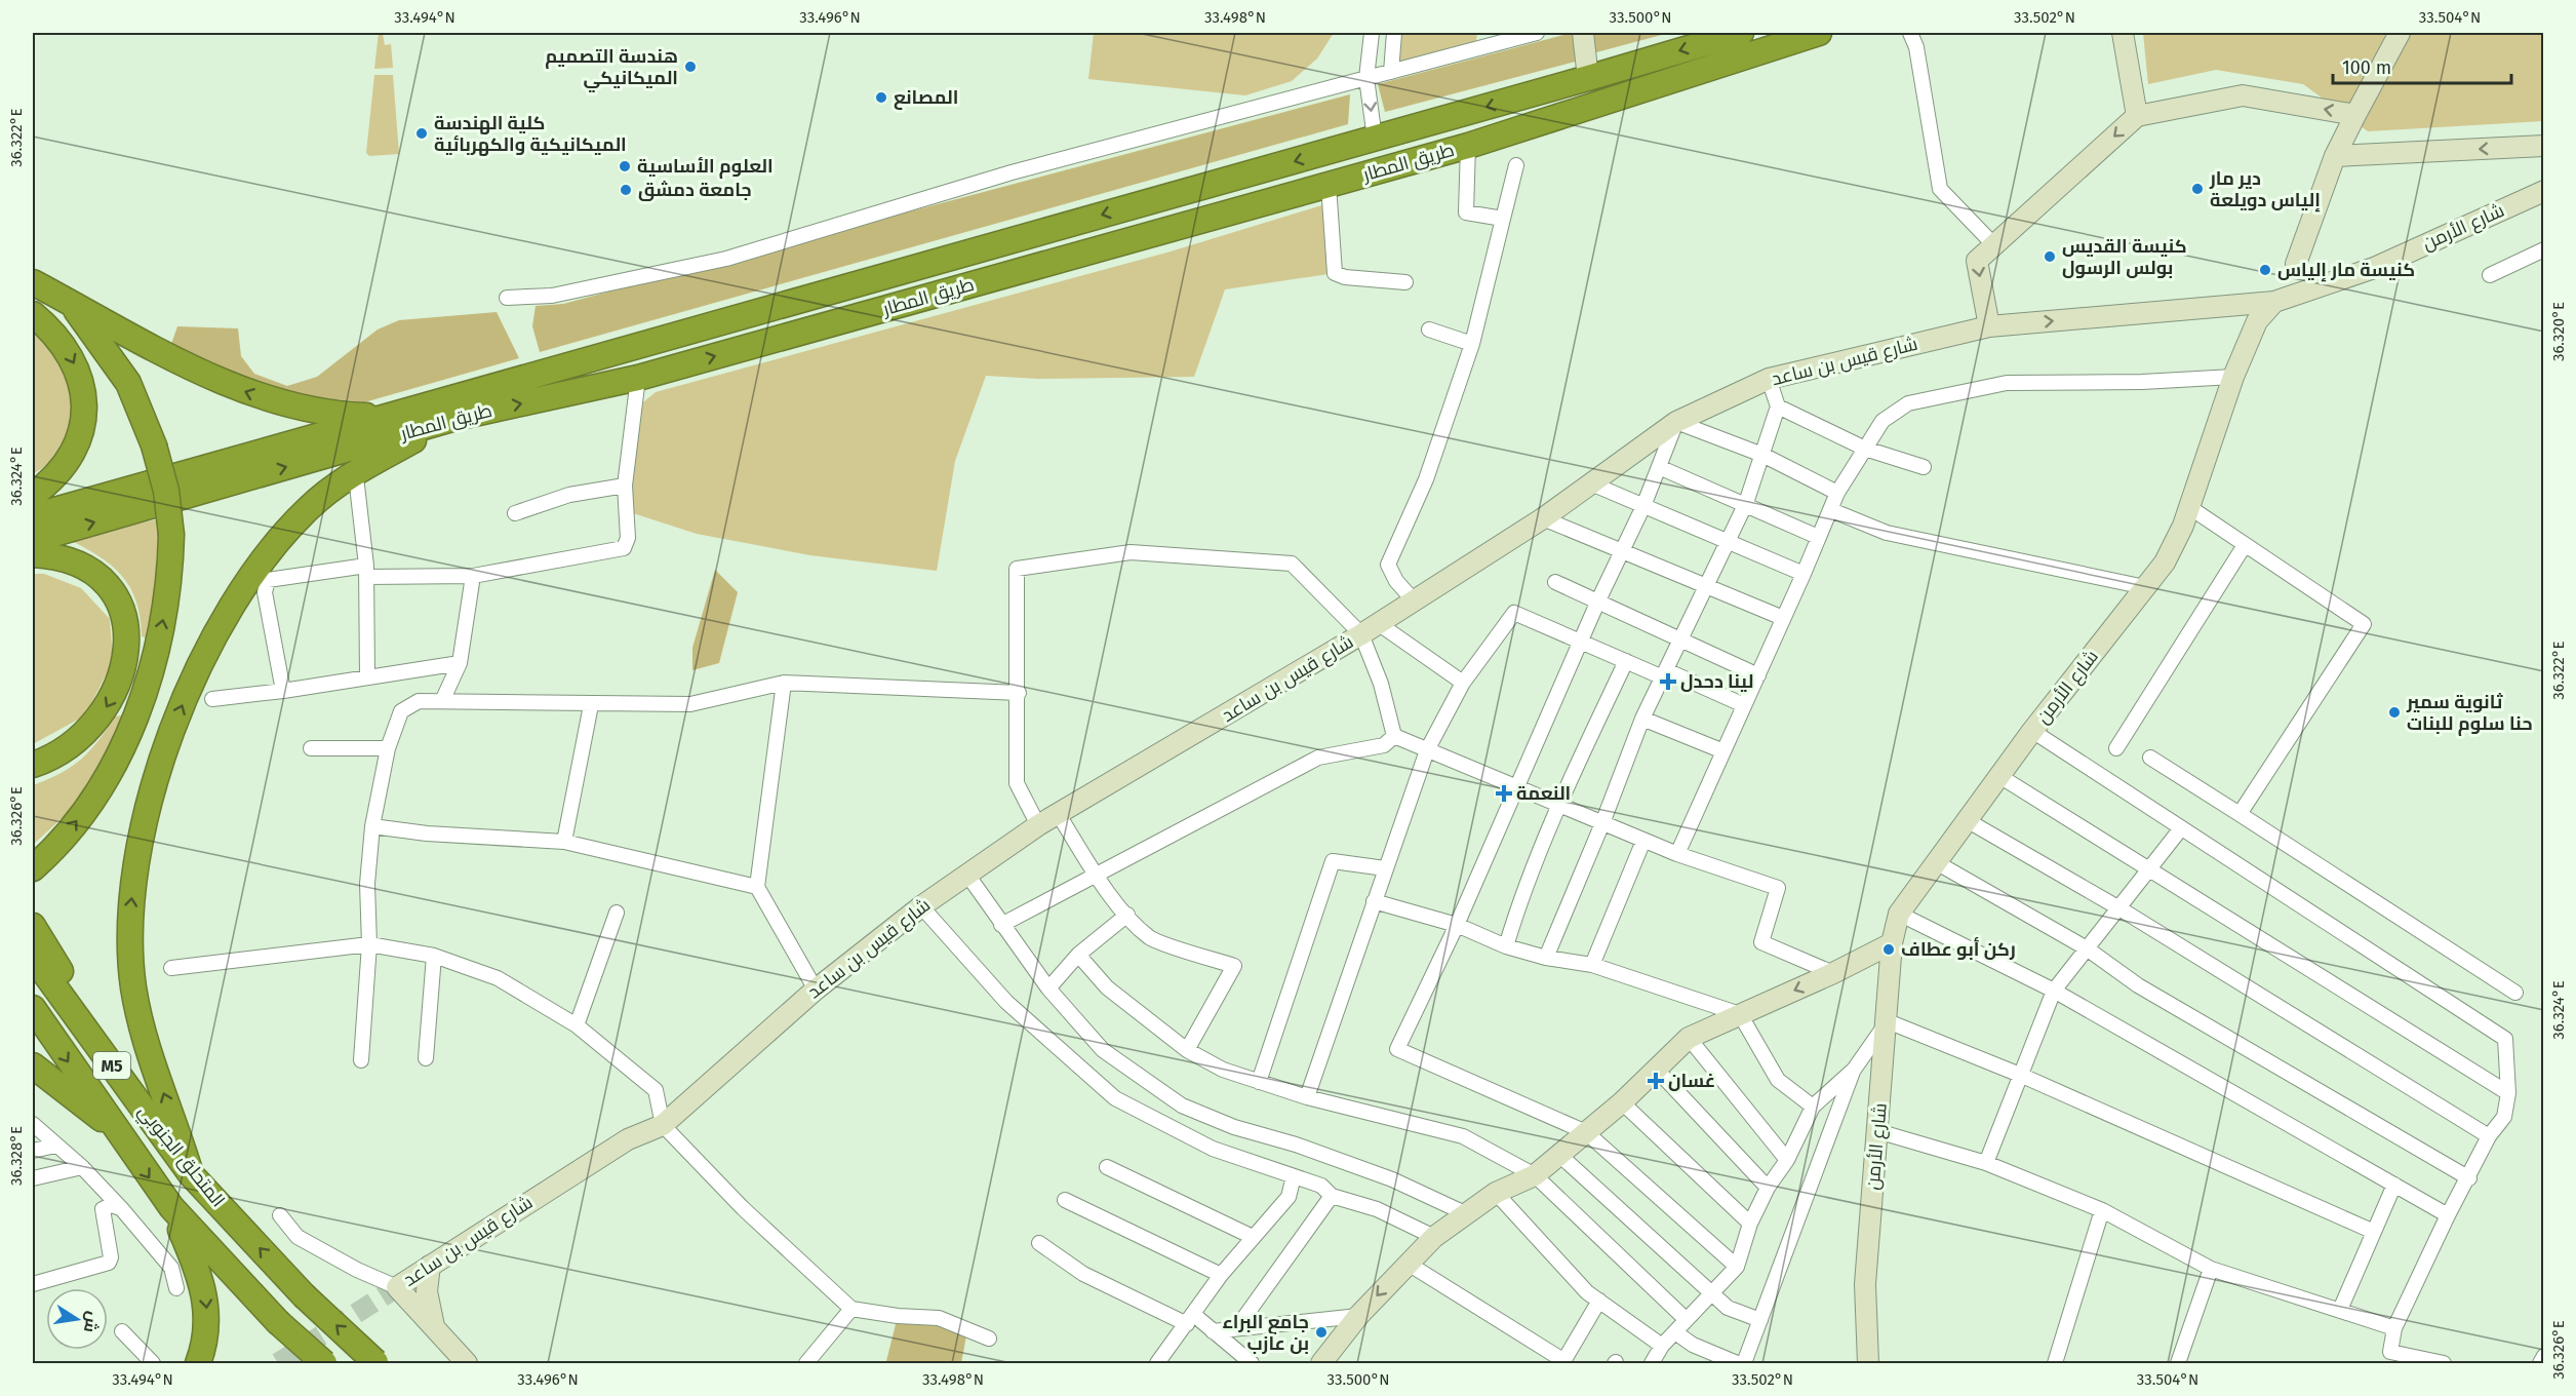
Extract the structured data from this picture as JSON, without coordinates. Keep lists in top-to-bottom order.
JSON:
{
  "streets": {
    "highway": ["طريق المطار", "M5", "المتحلق الجنوبي"],
    "main road": ["شارع الأرمن", "شارع قيس بن ساعد"]
  },
  "crossings": [
    ["شارع الأرمن", "شارع قيس بن ساعد"]
  ],
  "places": {
    "other": [
      "هندسة التصميم الميكانيكي",
      "المصانع",
      "كلية الهندسة الميكانيكية والكهربائية",
      "العلوم الأساسية",
      "دير مار إلياس دويلعة",
      "جامعة دمشق",
      "كنيسة القديس بولس الرسول",
      "كنيسة مار إلياس",
      "ثانوية سمير حنا سلوم للبنات",
      "ركن أبو عطاف",
      "جامع البراء بن عازب"
    ],
    "health": ["لينا دحدل", "النعمة", "غسان"]
  },
  "scale_bar": "100 m",
  "north": "right",
  "coordinates": [
    "33.494°N",
    "33.496°N",
    "33.498°N",
    "33.500°N",
    "33.502°N",
    "33.504°N",
    "36.322°E",
    "36.320°E",
    "36.324°E",
    "36.326°E",
    "36.328°E"
  ]
}
